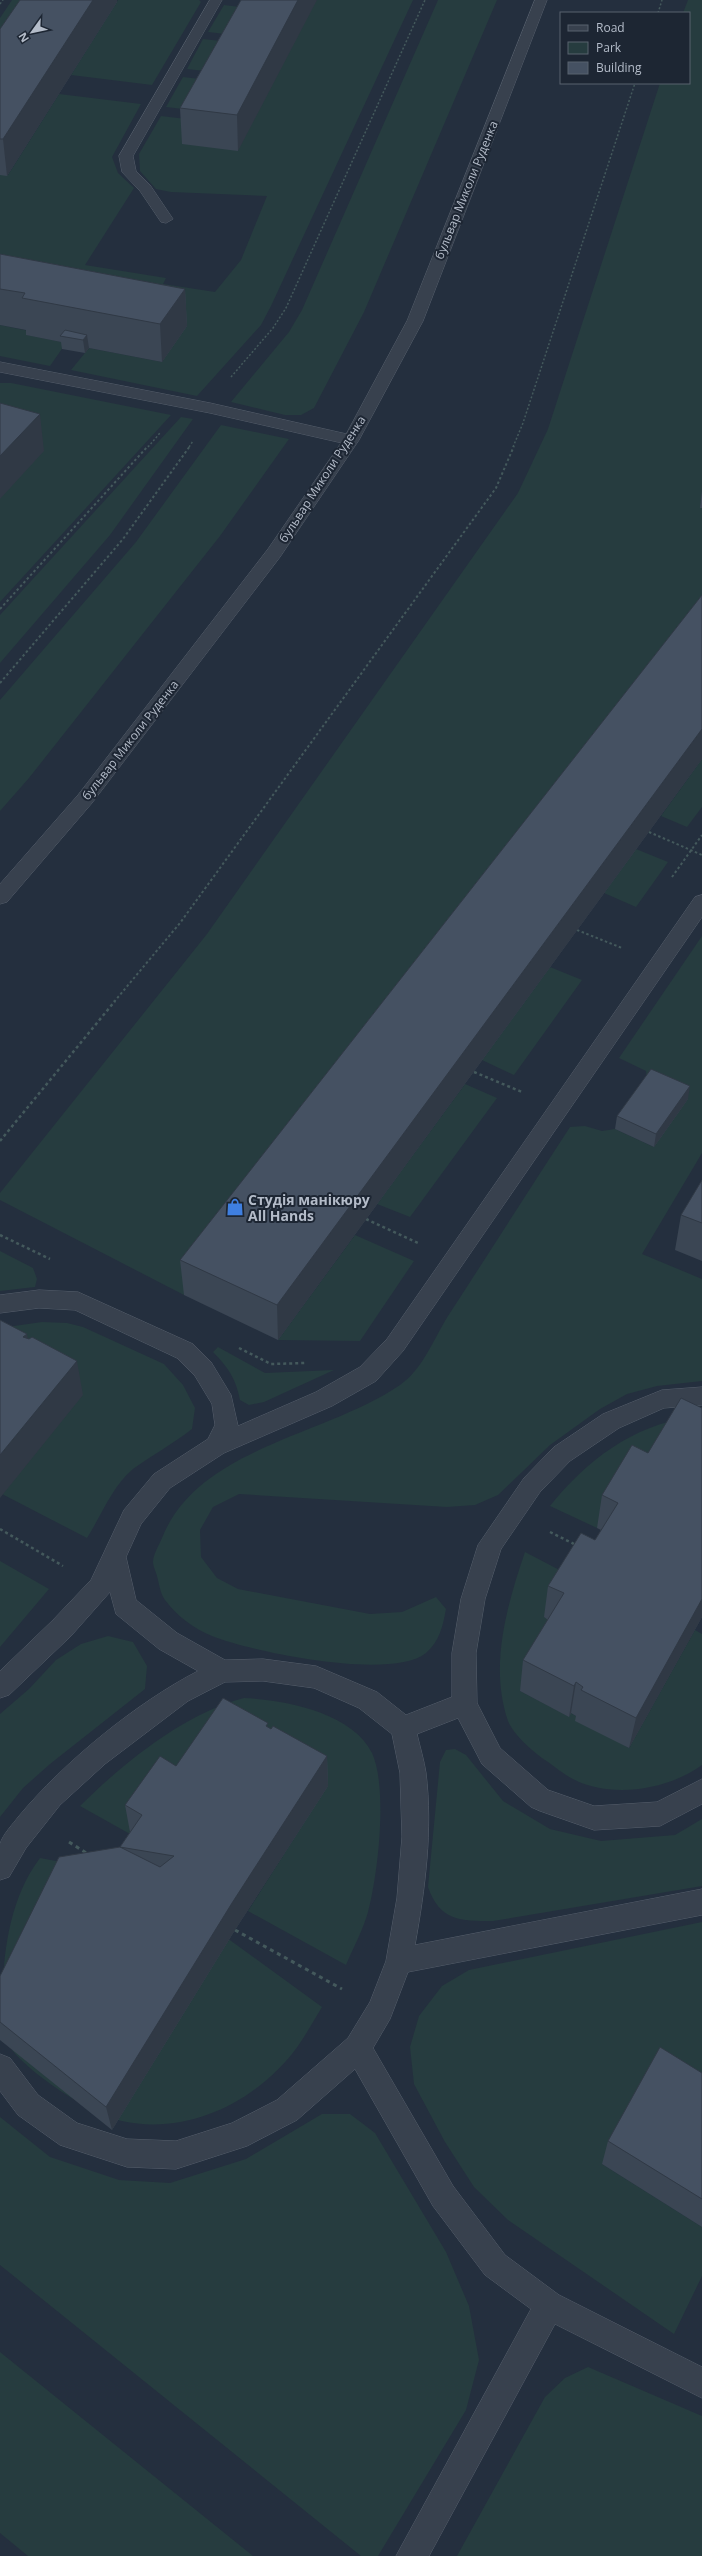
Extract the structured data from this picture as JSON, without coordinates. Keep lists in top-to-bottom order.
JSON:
{
  "streets": {
    "street": ["бульвар Миколи Руденка"]
  },
  "places": {
    "shop": ["Студія манікюру All Hands"]
  },
  "legend": ["Road", "Park", "Building"],
  "north": "bottom left"
}
